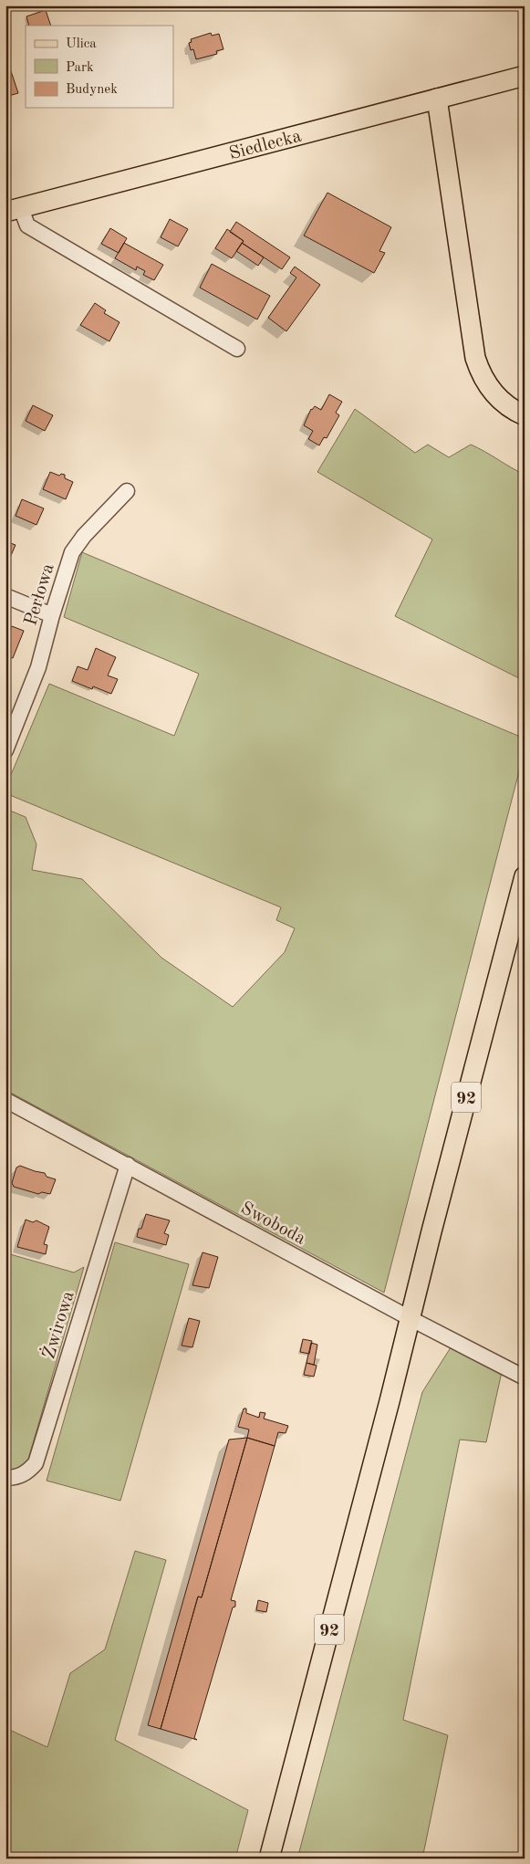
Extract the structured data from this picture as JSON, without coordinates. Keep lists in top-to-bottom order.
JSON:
{
  "streets": {
    "main road": ["Siedlecka", "92"],
    "street": ["Perłowa", "Swoboda", "Żwirowa"]
  },
  "crossings": [
    ["92", "Swoboda"],
    ["Swoboda", "Żwirowa"]
  ],
  "legend": ["Ulica", "Park", "Budynek"]
}
